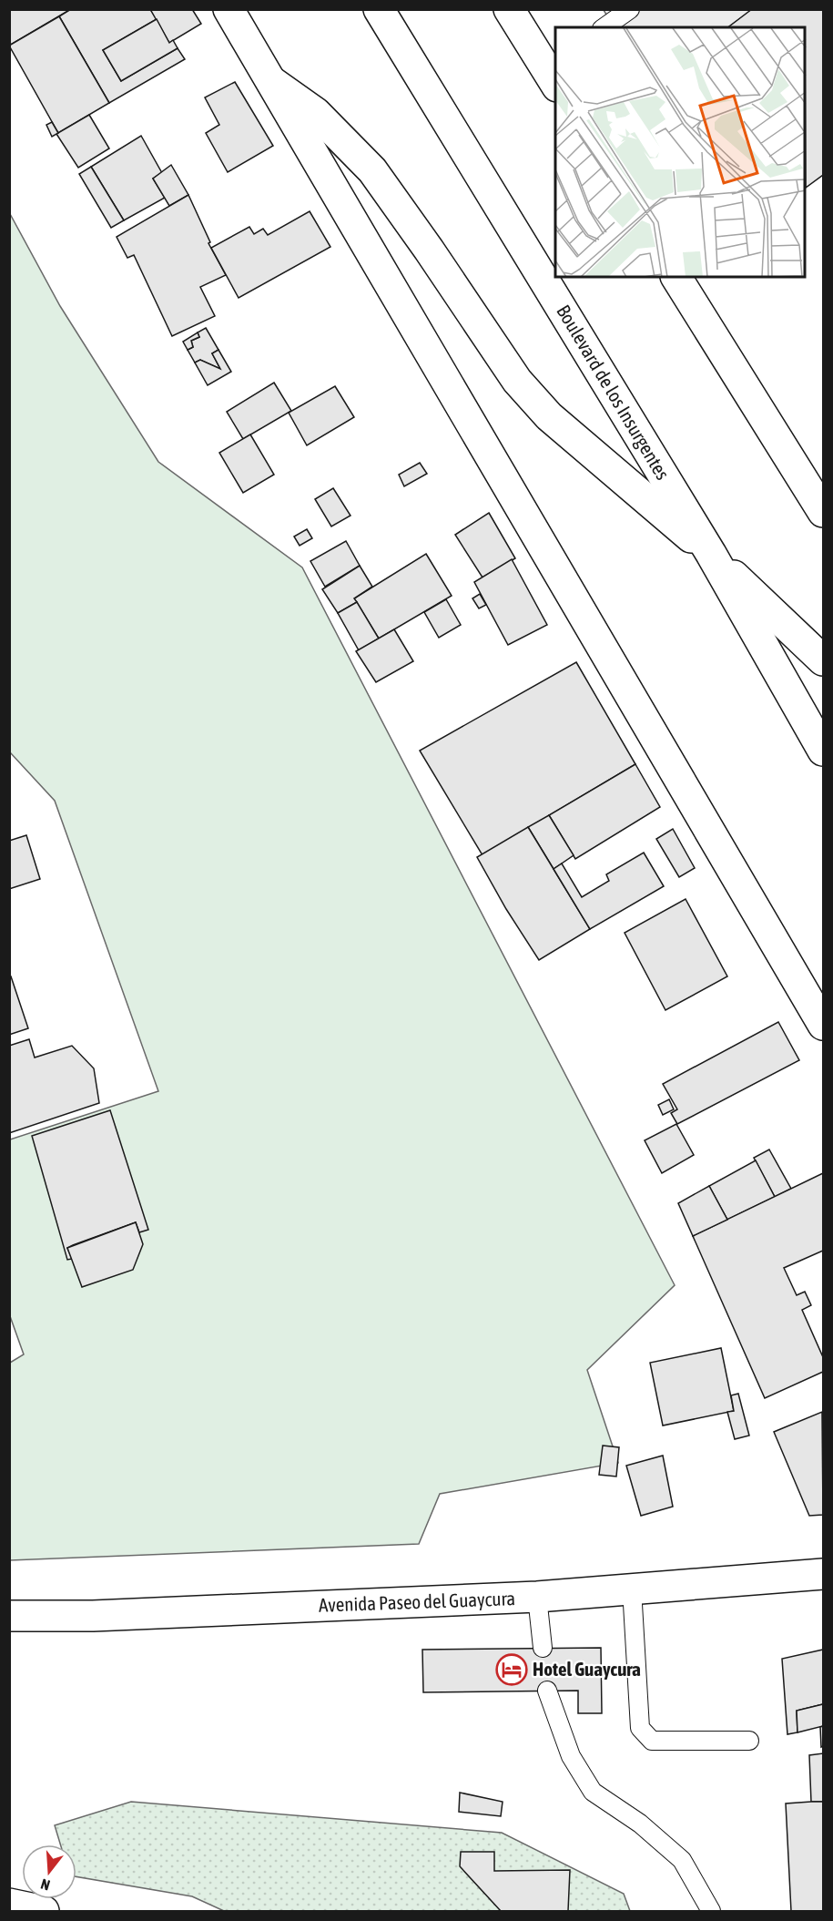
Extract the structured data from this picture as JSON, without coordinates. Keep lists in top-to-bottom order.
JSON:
{
  "streets": {
    "street": ["Boulevard de los Insurgentes", "Avenida Paseo del Guaycura"]
  },
  "places": {
    "hotel": ["Hotel Guaycura"]
  },
  "north": "bottom"
}
